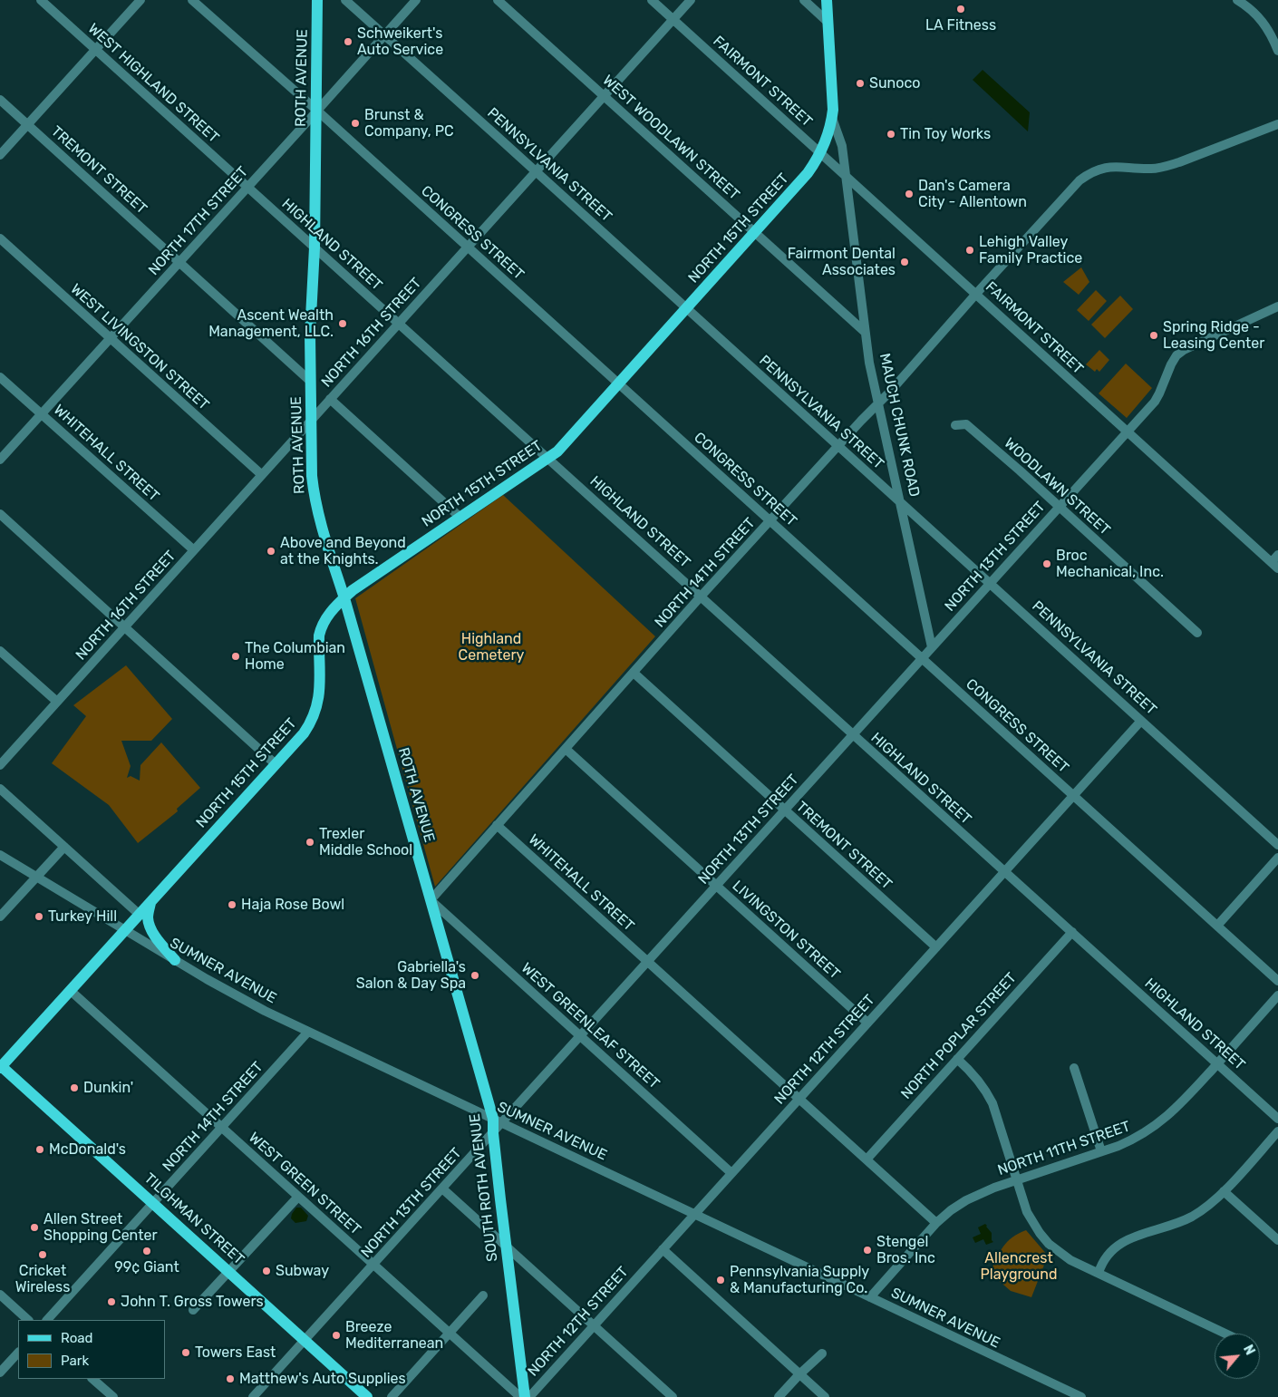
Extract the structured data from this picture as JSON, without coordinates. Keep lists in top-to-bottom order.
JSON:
{
  "streets": {
    "main road": [
      "ROTH AVENUE",
      "NORTH 15TH STREET",
      "MAUCH CHUNK ROAD",
      "SOUTH ROTH AVENUE",
      "TILGHMAN STREET"
    ],
    "street": [
      "FAIRMONT STREET",
      "WEST HIGHLAND STREET",
      "WEST WOODLAWN STREET",
      "PENNSYLVANIA STREET",
      "TREMONT STREET",
      "NORTH 17TH STREET",
      "CONGRESS STREET",
      "HIGHLAND STREET",
      "NORTH 16TH STREET",
      "WEST LIVINGSTON STREET",
      "WHITEHALL STREET",
      "WOODLAWN STREET",
      "NORTH 13TH STREET",
      "NORTH 14TH STREET",
      "LIVINGSTON STREET",
      "SUMNER AVENUE",
      "WEST GREENLEAF STREET",
      "NORTH POPLAR STREET",
      "NORTH 12TH STREET",
      "NORTH 11TH STREET",
      "WEST GREEN STREET"
    ]
  },
  "crossings": [
    ["ROTH AVENUE", "TREMONT STREET"],
    ["ROTH AVENUE", "NORTH 17TH STREET"],
    ["ROTH AVENUE", "NORTH 15TH STREET"],
    ["ROTH AVENUE", "CONGRESS STREET"],
    ["ROTH AVENUE", "HIGHLAND STREET"],
    ["ROTH AVENUE", "NORTH 16TH STREET"],
    ["ROTH AVENUE", "NORTH 14TH STREET"],
    ["ROTH AVENUE", "WEST GREENLEAF STREET"],
    ["ROTH AVENUE", "SOUTH ROTH AVENUE"],
    ["FAIRMONT STREET", "NORTH 15TH STREET"],
    ["FAIRMONT STREET", "NORTH 16TH STREET"],
    ["FAIRMONT STREET", "MAUCH CHUNK ROAD"],
    ["FAIRMONT STREET", "NORTH 13TH STREET"],
    ["FAIRMONT STREET", "NORTH 14TH STREET"],
    ["WEST HIGHLAND STREET", "NORTH 17TH STREET"],
    ["WEST HIGHLAND STREET", "HIGHLAND STREET"],
    ["WEST WOODLAWN STREET", "NORTH 15TH STREET"],
    ["WEST WOODLAWN STREET", "NORTH 16TH STREET"],
    ["WEST WOODLAWN STREET", "MAUCH CHUNK ROAD"],
    ["PENNSYLVANIA STREET", "NORTH 17TH STREET"],
    ["PENNSYLVANIA STREET", "NORTH 15TH STREET"],
    ["PENNSYLVANIA STREET", "NORTH 16TH STREET"],
    ["PENNSYLVANIA STREET", "MAUCH CHUNK ROAD"],
    ["PENNSYLVANIA STREET", "NORTH 13TH STREET"],
    ["PENNSYLVANIA STREET", "NORTH 14TH STREET"],
    ["PENNSYLVANIA STREET", "NORTH 12TH STREET"],
    ["TREMONT STREET", "NORTH 17TH STREET"],
    ["TREMONT STREET", "NORTH 13TH STREET"],
    ["TREMONT STREET", "NORTH 14TH STREET"],
    ["TREMONT STREET", "NORTH 12TH STREET"],
    ["NORTH 17TH STREET", "CONGRESS STREET"],
    ["NORTH 17TH STREET", "HIGHLAND STREET"],
    ["NORTH 17TH STREET", "WEST LIVINGSTON STREET"],
    ["NORTH 17TH STREET", "WHITEHALL STREET"],
    ["NORTH 15TH STREET", "CONGRESS STREET"],
    ["NORTH 15TH STREET", "HIGHLAND STREET"],
    ["NORTH 15TH STREET", "MAUCH CHUNK ROAD"],
    ["NORTH 15TH STREET", "SUMNER AVENUE"],
    ["NORTH 15TH STREET", "WEST GREEN STREET"],
    ["NORTH 15TH STREET", "TILGHMAN STREET"],
    ["CONGRESS STREET", "NORTH 16TH STREET"],
    ["CONGRESS STREET", "NORTH 13TH STREET"],
    ["CONGRESS STREET", "NORTH 14TH STREET"],
    ["CONGRESS STREET", "NORTH 12TH STREET"],
    ["HIGHLAND STREET", "NORTH 16TH STREET"],
    ["HIGHLAND STREET", "NORTH 13TH STREET"],
    ["HIGHLAND STREET", "NORTH 14TH STREET"],
    ["HIGHLAND STREET", "NORTH POPLAR STREET"],
    ["HIGHLAND STREET", "NORTH 12TH STREET"],
    ["HIGHLAND STREET", "NORTH 11TH STREET"],
    ["NORTH 16TH STREET", "WEST LIVINGSTON STREET"],
    ["NORTH 16TH STREET", "WHITEHALL STREET"],
    ["MAUCH CHUNK ROAD", "NORTH 13TH STREET"],
    ["MAUCH CHUNK ROAD", "NORTH 14TH STREET"],
    ["WHITEHALL STREET", "NORTH 13TH STREET"],
    ["WHITEHALL STREET", "NORTH 14TH STREET"],
    ["WHITEHALL STREET", "NORTH POPLAR STREET"],
    ["WHITEHALL STREET", "NORTH 12TH STREET"],
    ["WHITEHALL STREET", "NORTH 11TH STREET"],
    ["WOODLAWN STREET", "NORTH 13TH STREET"],
    ["NORTH 13TH STREET", "LIVINGSTON STREET"],
    ["NORTH 13TH STREET", "SUMNER AVENUE"],
    ["NORTH 13TH STREET", "WEST GREENLEAF STREET"],
    ["NORTH 13TH STREET", "WEST GREEN STREET"],
    ["NORTH 13TH STREET", "SOUTH ROTH AVENUE"],
    ["NORTH 13TH STREET", "TILGHMAN STREET"],
    ["NORTH 14TH STREET", "LIVINGSTON STREET"],
    ["NORTH 14TH STREET", "SUMNER AVENUE"],
    ["NORTH 14TH STREET", "WEST GREENLEAF STREET"],
    ["NORTH 14TH STREET", "WEST GREEN STREET"],
    ["NORTH 14TH STREET", "SOUTH ROTH AVENUE"],
    ["NORTH 14TH STREET", "TILGHMAN STREET"],
    ["LIVINGSTON STREET", "NORTH 12TH STREET"],
    ["SUMNER AVENUE", "NORTH 12TH STREET"],
    ["SUMNER AVENUE", "NORTH 11TH STREET"],
    ["SUMNER AVENUE", "SOUTH ROTH AVENUE"],
    ["WEST GREENLEAF STREET", "NORTH 12TH STREET"],
    ["WEST GREENLEAF STREET", "SOUTH ROTH AVENUE"]
  ],
  "parks": ["Highland Cemetery", "Allencrest Playground"],
  "places": [
    "LA Fitness",
    "Schweikert's Auto Service",
    "Sunoco",
    "Brunst & Company, PC",
    "Tin Toy Works",
    "Dan's Camera City - Allentown",
    "Lehigh Valley Family Practice",
    "Fairmont Dental Associates",
    "Ascent Wealth Management, LLC.",
    "Spring Ridge - Leasing Center",
    "Above and Beyond at the Knights.",
    "Broc Mechanical, Inc.",
    "The Columbian Home",
    "Trexler Middle School",
    "Haja Rose Bowl",
    "Turkey Hill",
    "Gabriella's Salon & Day Spa",
    "Dunkin'",
    "McDonald's",
    "Allen Street Shopping Center",
    "Stengel Bros. Inc",
    "99¢ Giant",
    "Cricket Wireless",
    "Subway",
    "Pennsylvania Supply & Manufacturing Co.",
    "John T. Gross Towers",
    "Breeze Mediterranean",
    "Towers East",
    "Matthew's Auto Supplies"
  ],
  "legend": ["Road", "Park"],
  "north": "top right"
}
